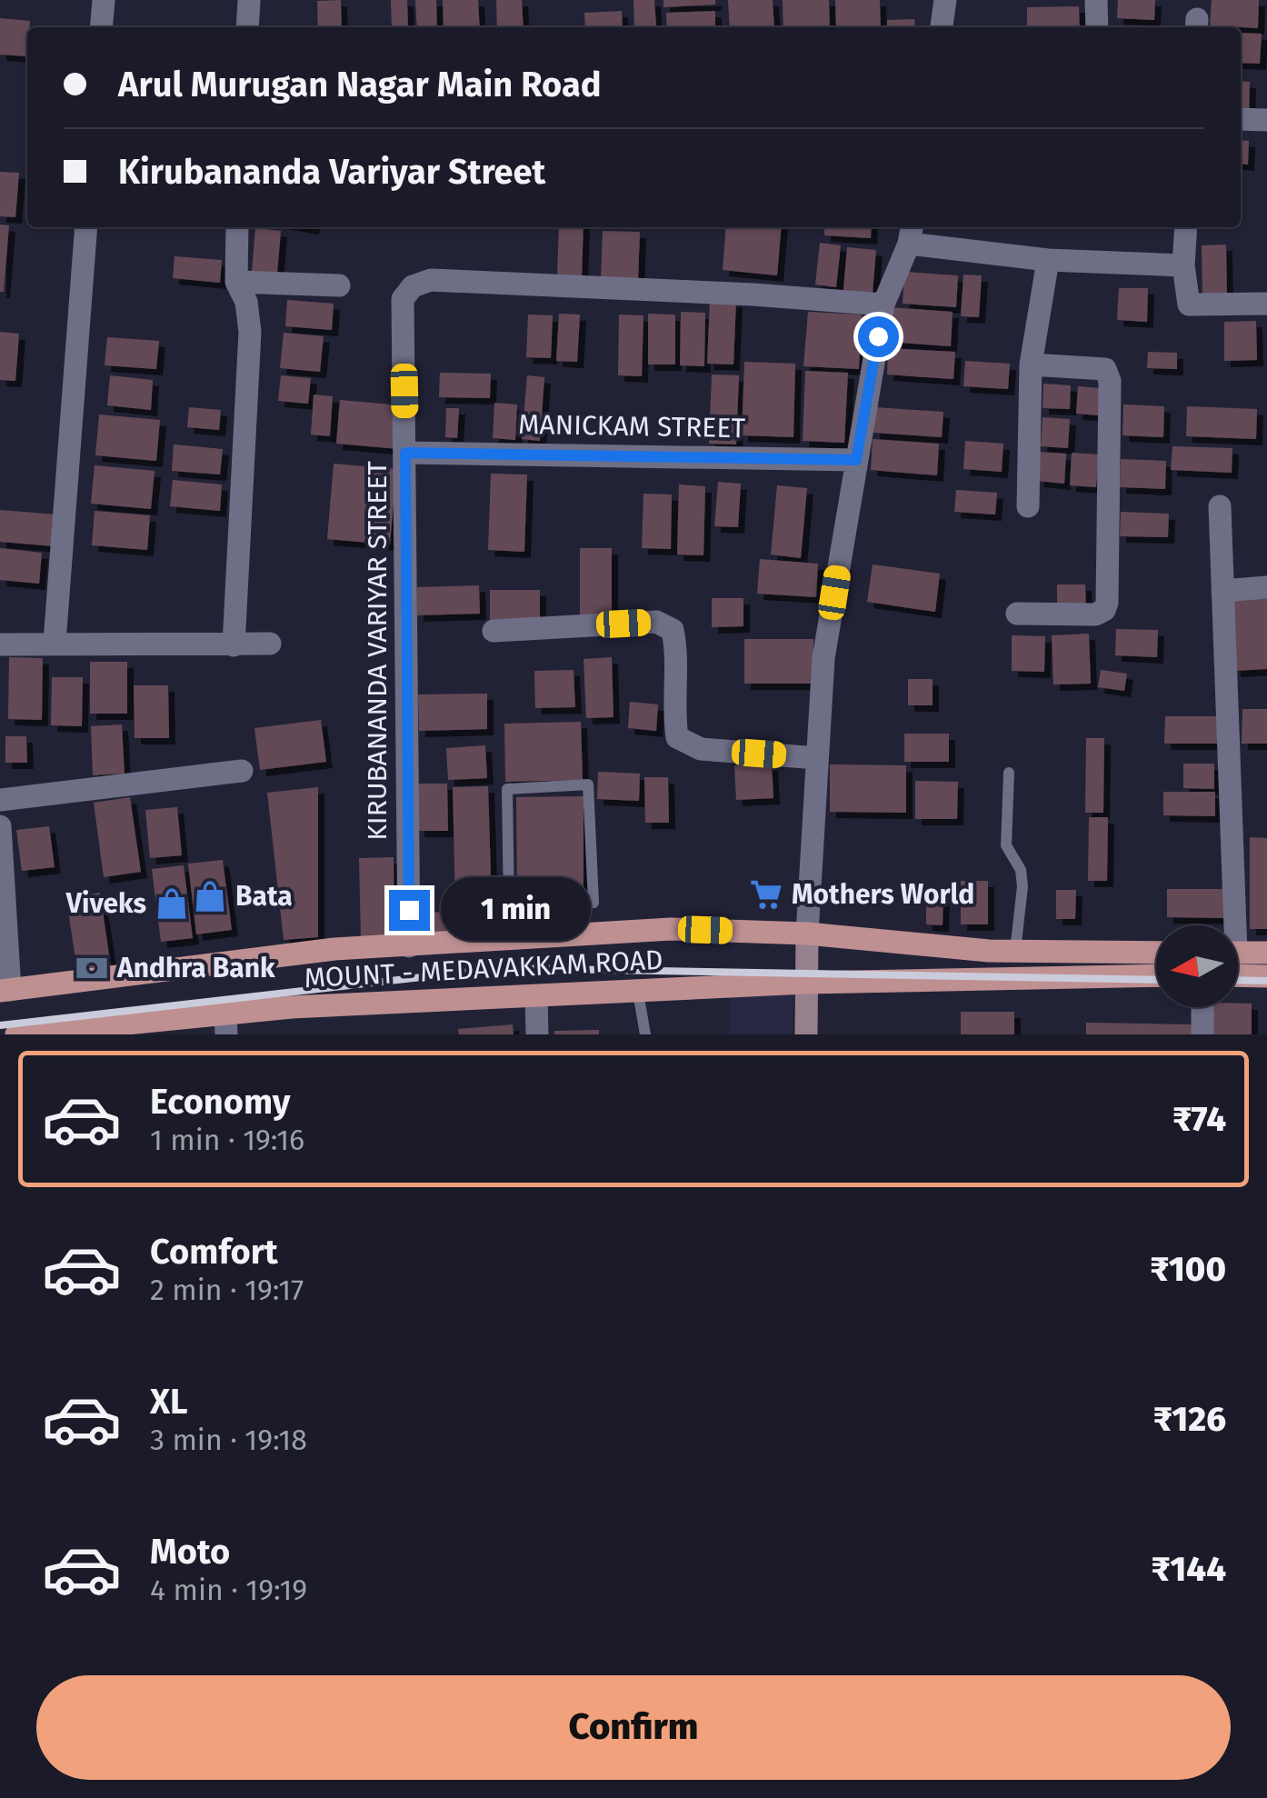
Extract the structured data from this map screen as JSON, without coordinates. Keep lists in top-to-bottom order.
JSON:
{
  "streets": {
    "main road": ["MOUNT - MEDAVAKKAM ROAD"],
    "street": ["MANICKAM STREET", "KIRUBANANDA VARIYAR STREET"]
  },
  "crossings": [
    ["MANICKAM STREET", "KIRUBANANDA VARIYAR STREET"],
    ["KIRUBANANDA VARIYAR STREET", "MOUNT - MEDAVAKKAM ROAD"]
  ],
  "places": {
    "supermarket": ["Mothers World"],
    "shop": ["Bata", "Viveks"],
    "bank": ["Andhra Bank"]
  },
  "north": "left",
  "page": {
    "banner": ["Arul Murugan Nagar Main Road", "Kirubananda Variyar Street"],
    "bubble": "1 min",
    "list": [
      {
        "name": "Economy",
        "note": "1 min · 19:16",
        "value": "₹74"
      },
      {
        "name": "Comfort",
        "note": "2 min · 19:17",
        "value": "₹100"
      },
      {
        "name": "XL",
        "note": "3 min · 19:18",
        "value": "₹126"
      },
      {
        "name": "Moto",
        "note": "4 min · 19:19",
        "value": "₹144"
      }
    ],
    "buttons": "Confirm"
  }
}
